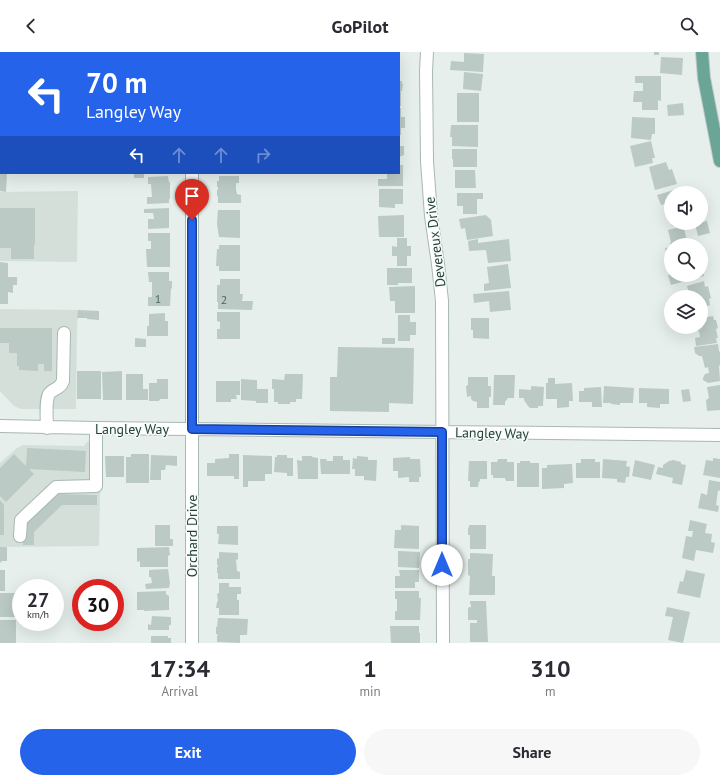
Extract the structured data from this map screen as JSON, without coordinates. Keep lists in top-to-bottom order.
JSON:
{
  "streets": {
    "street": ["Devereux Drive", "Langley Way", "Orchard Drive"]
  },
  "crossings": [
    ["Devereux Drive", "Langley Way"],
    ["Langley Way", "Orchard Drive"]
  ],
  "house_numbers": ["1", "2"],
  "page": {
    "header": "GoPilot",
    "turn": ["70 m", "Langley Way"],
    "speed": "27 km/h",
    "limit": "30",
    "eta": [
      "17:34",
      "Arrival",
      "1",
      "min",
      "310",
      "m"
    ],
    "buttons": ["Exit", "Share"]
  }
}
